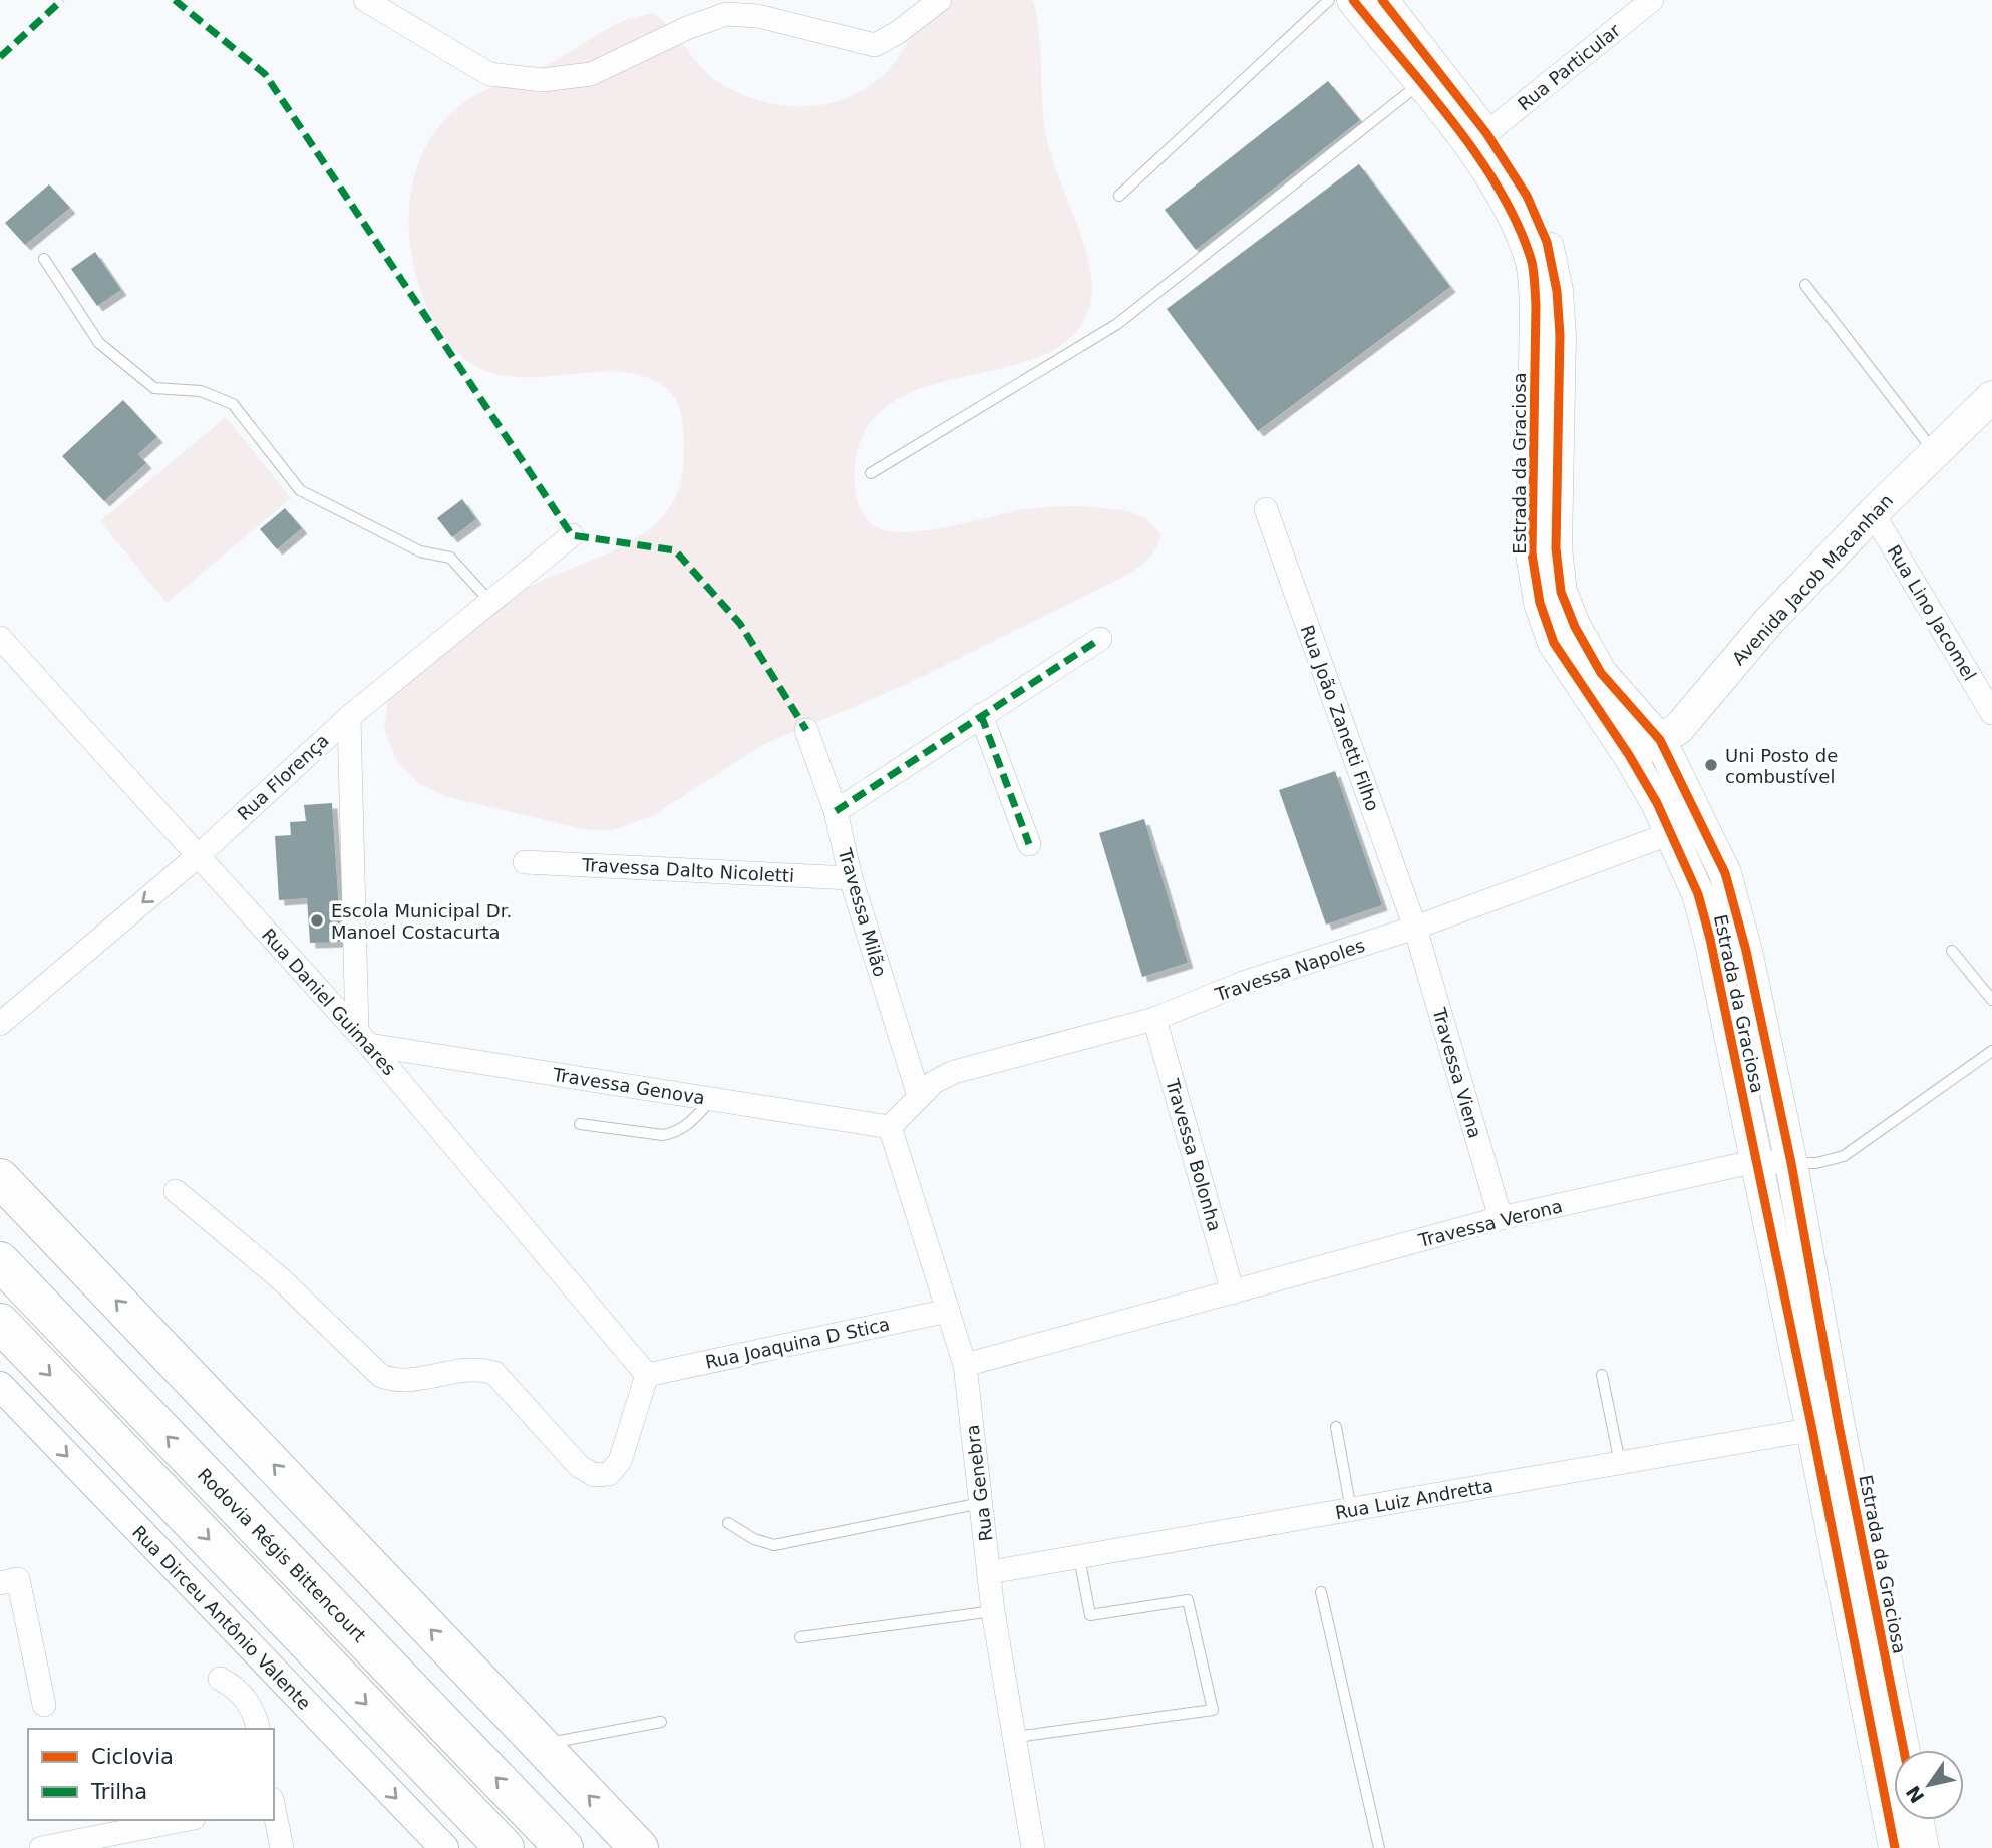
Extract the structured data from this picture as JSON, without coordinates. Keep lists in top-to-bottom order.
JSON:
{
  "streets": {
    "highway": ["Rodovia Régis Bittencourt"],
    "main road": ["Estrada da Graciosa", "Avenida Jacob Macanhan"],
    "street": [
      "Rua Particular",
      "Rua Lino Jacomel",
      "Rua João Zanetti Filho",
      "Rua Florença",
      "Travessa Dalto Nicoletti",
      "Travessa Milão",
      "Travessa Napoles",
      "Rua Daniel Guimares",
      "Travessa Viena",
      "Travessa Genova",
      "Travessa Bolonha",
      "Travessa Verona",
      "Rua Joaquina D Stica",
      "Rua Genebra",
      "Rua Luiz Andretta",
      "Rua Dirceu Antônio Valente"
    ]
  },
  "crossings": [
    ["Rua Particular", "Estrada da Graciosa"],
    ["Estrada da Graciosa", "Avenida Jacob Macanhan"],
    ["Estrada da Graciosa", "Travessa Napoles"],
    ["Estrada da Graciosa", "Travessa Verona"],
    ["Estrada da Graciosa", "Rua Luiz Andretta"],
    ["Avenida Jacob Macanhan", "Rua Lino Jacomel"],
    ["Rua João Zanetti Filho", "Travessa Napoles"],
    ["Rua João Zanetti Filho", "Travessa Viena"],
    ["Rua Florença", "Rua Daniel Guimares"],
    ["Travessa Dalto Nicoletti", "Travessa Milão"],
    ["Travessa Milão", "Travessa Napoles"],
    ["Travessa Napoles", "Travessa Viena"],
    ["Travessa Napoles", "Travessa Genova"],
    ["Travessa Napoles", "Travessa Bolonha"],
    ["Travessa Napoles", "Rua Genebra"],
    ["Rua Daniel Guimares", "Travessa Genova"],
    ["Rua Daniel Guimares", "Rua Joaquina D Stica"],
    ["Travessa Viena", "Travessa Verona"],
    ["Travessa Genova", "Rua Genebra"],
    ["Travessa Bolonha", "Travessa Verona"],
    ["Travessa Verona", "Rua Genebra"],
    ["Rua Joaquina D Stica", "Rua Genebra"],
    ["Rua Genebra", "Rua Luiz Andretta"]
  ],
  "one_way": ["Rua Dirceu Antônio Valente"],
  "places": ["Uni Posto de combustível", "Escola Municipal Dr. Manoel Costacurta"],
  "legend": ["Ciclovia", "Trilha"],
  "north": "bottom left"
}
